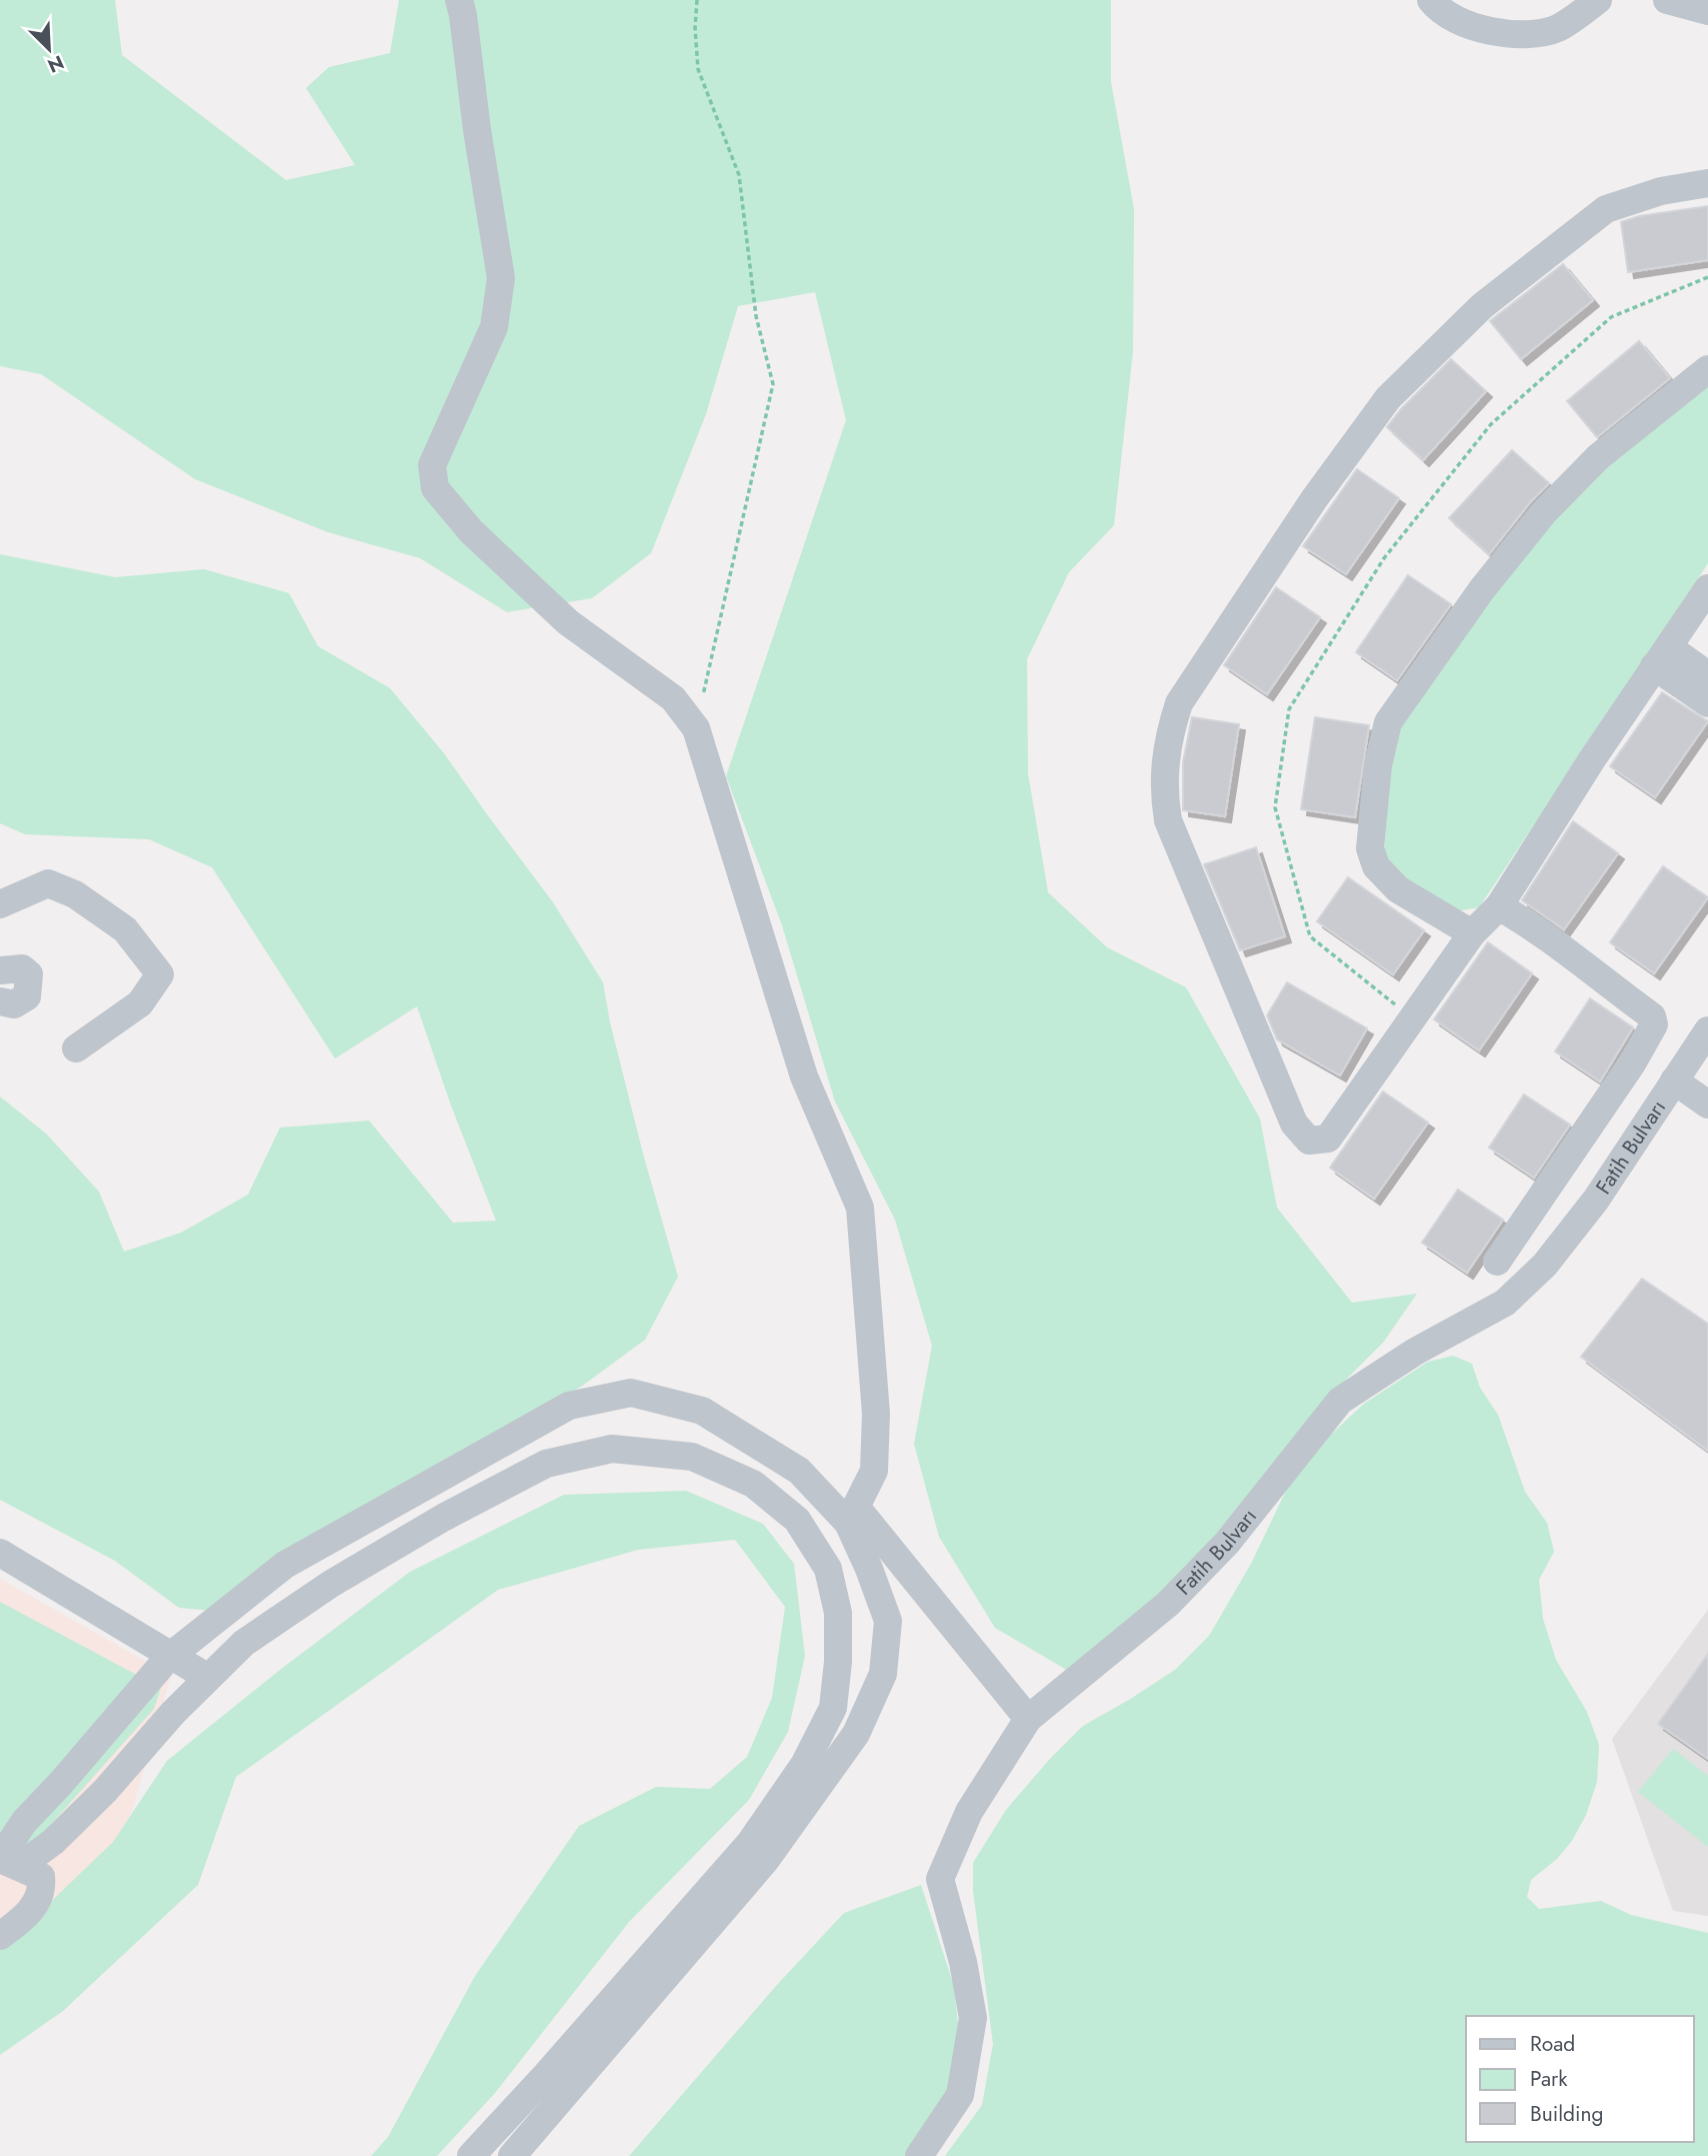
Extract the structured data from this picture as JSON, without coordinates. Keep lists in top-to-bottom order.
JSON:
{
  "streets": {
    "street": ["Fatih Bulvarı"]
  },
  "legend": ["Road", "Park", "Building"],
  "north": "bottom right"
}
